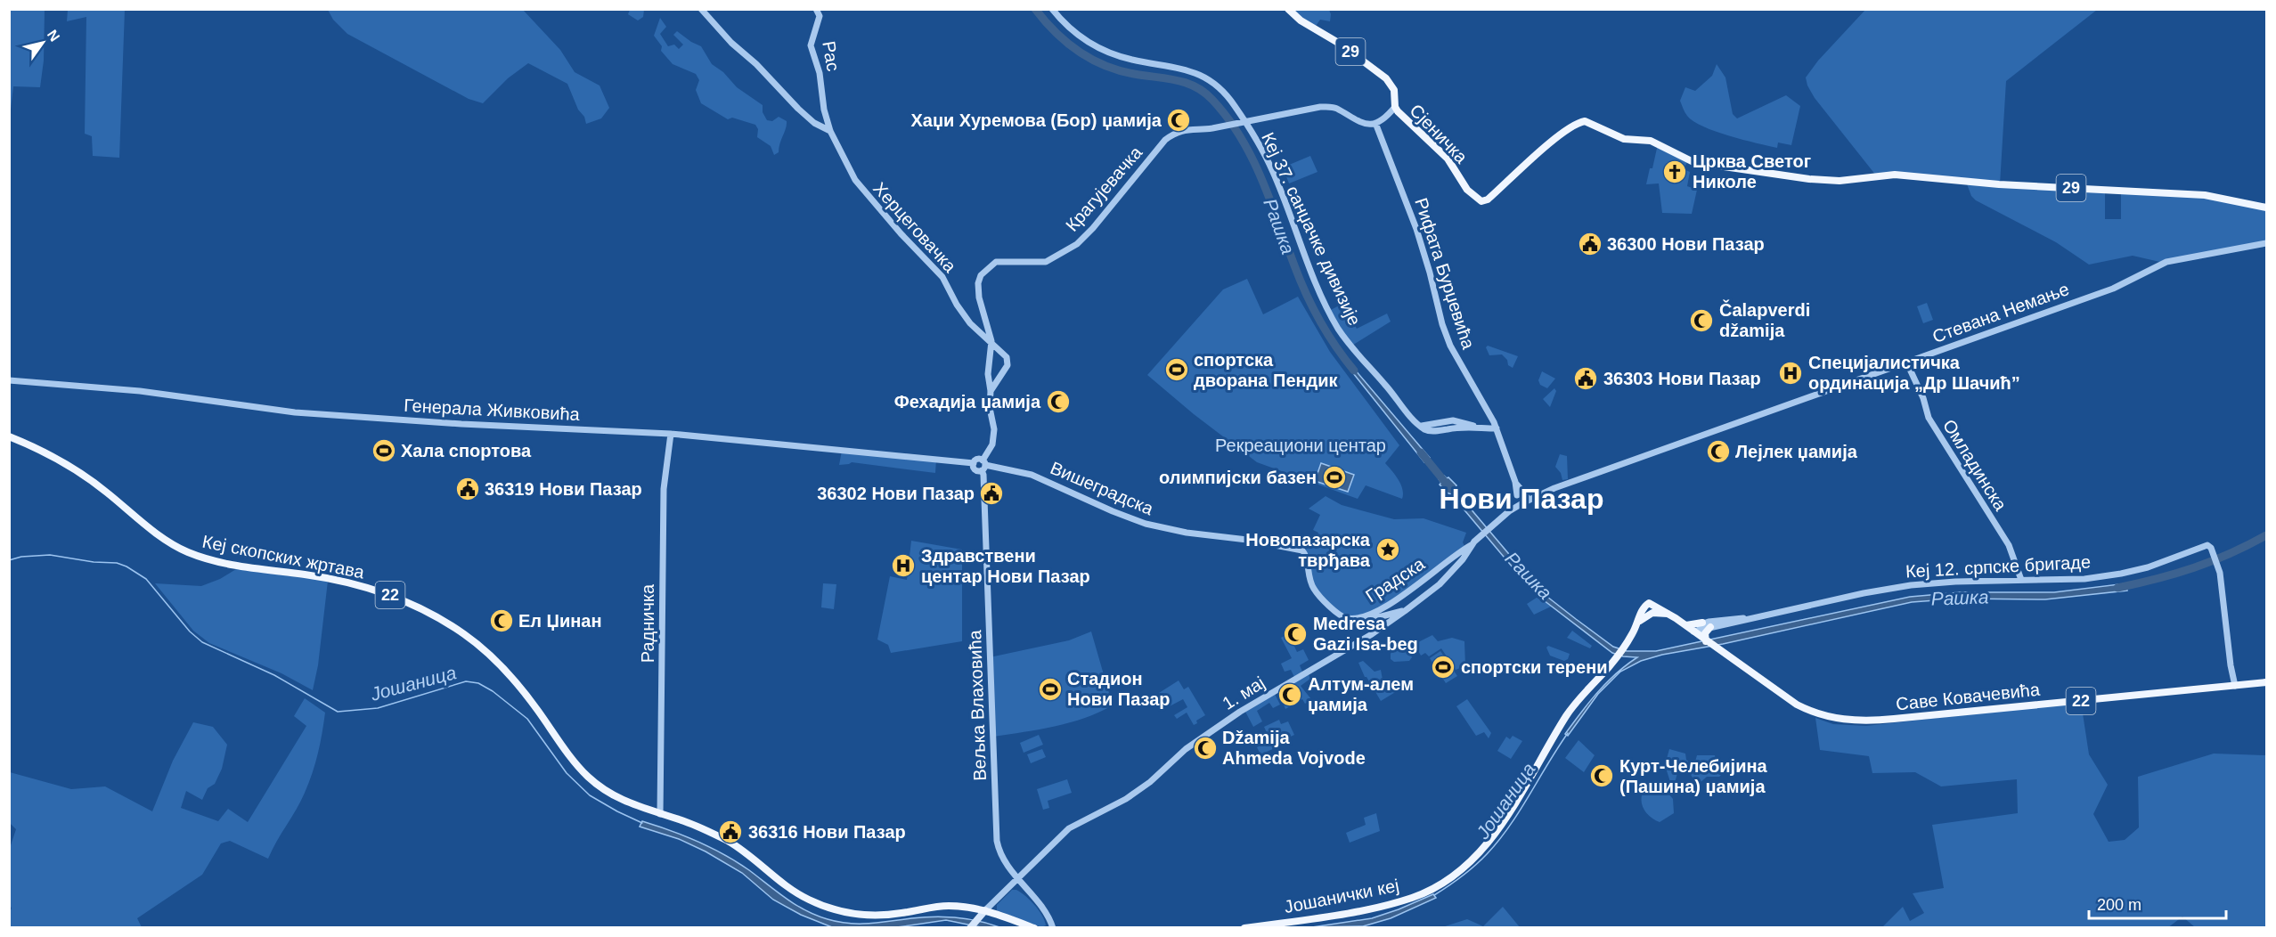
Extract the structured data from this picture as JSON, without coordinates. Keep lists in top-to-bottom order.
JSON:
{
  "streets": {
    "main road": [
      "29",
      "Сјеничка",
      "Кеј скопских жртава",
      "22",
      "Саве Ковачевића",
      "Јошанички кеј"
    ],
    "street": [
      "Рас",
      "Крагујевачка",
      "Херцеговачка",
      "Кеј 37. санџачке дивизије",
      "Рифата Бурџевића",
      "Стевана Немање",
      "Генерала Живковића",
      "Омладинска",
      "Вишеградска",
      "Кеј 12. српске бригаде",
      "Градска",
      "Радничка",
      "1. мај",
      "Вељка Влаховића"
    ]
  },
  "crossings": [
    ["29", "Сјеничка"],
    ["Рас", "Херцеговачка"],
    ["Крагујевачка", "Херцеговачка"],
    ["Крагујевачка", "Кеј 37. санџачке дивизије"],
    ["Крагујевачка", "Рифата Бурџевића"],
    ["Кеј 37. санџачке дивизије", "Рифата Бурџевића"],
    ["Рифата Бурџевића", "Стевана Немање"],
    ["Рифата Бурџевића", "1. мај"],
    ["Стевана Немање", "Омладинска"],
    ["Стевана Немање", "1. мај"],
    ["Генерала Живковића", "Радничка"],
    ["Омладинска", "Кеј 12. српске бригаде"],
    ["Вишеградска", "Градска"],
    ["Вишеградска", "Вељка Влаховића"],
    ["Кеј скопских жртава", "22"],
    ["Кеј скопских жртава", "Радничка"],
    ["Кеј 12. српске бригаде", "22"],
    ["Кеј 12. српске бригаде", "Саве Ковачевића"],
    ["Градска", "1. мај"],
    ["22", "Саве Ковачевића"],
    ["22", "Јошанички кеј"],
    ["1. мај", "Вељка Влаховића"]
  ],
  "districts": ["Нови Пазар"],
  "water": ["Рашка", "Јошаница"],
  "parks": ["Рекреациони центар"],
  "places": {
    "mosque": [
      "Хаџи Хуремова (Бор) џамија",
      "Čalapverdi džamija",
      "Фехадија џамија",
      "Лејлек џамија",
      "Ел Џинан",
      "Medresa Gazi Isa-beg",
      "Алтум-алем џамија",
      "Džamija Ahmeda Vojvode",
      "Курт-Челебијина (Пашина) џамија"
    ],
    "church": ["Црква Светог Николе"],
    "public building": [
      "36300 Нови Пазар",
      "36303 Нови Пазар",
      "36319 Нови Пазар",
      "36302 Нови Пазар",
      "36316 Нови Пазар"
    ],
    "sports": [
      "спортска дворана Пендик",
      "Хала спортова",
      "олимпијски базен",
      "спортски терени",
      "Стадион Нови Пазар"
    ],
    "hospital": ["Специјалистичка ординација „Др Шачић”", "Здравствени центар Нови Пазар"],
    "place": ["Новопазарска тврђава"]
  },
  "scale_bar": "200 m",
  "north": "top right"
}
